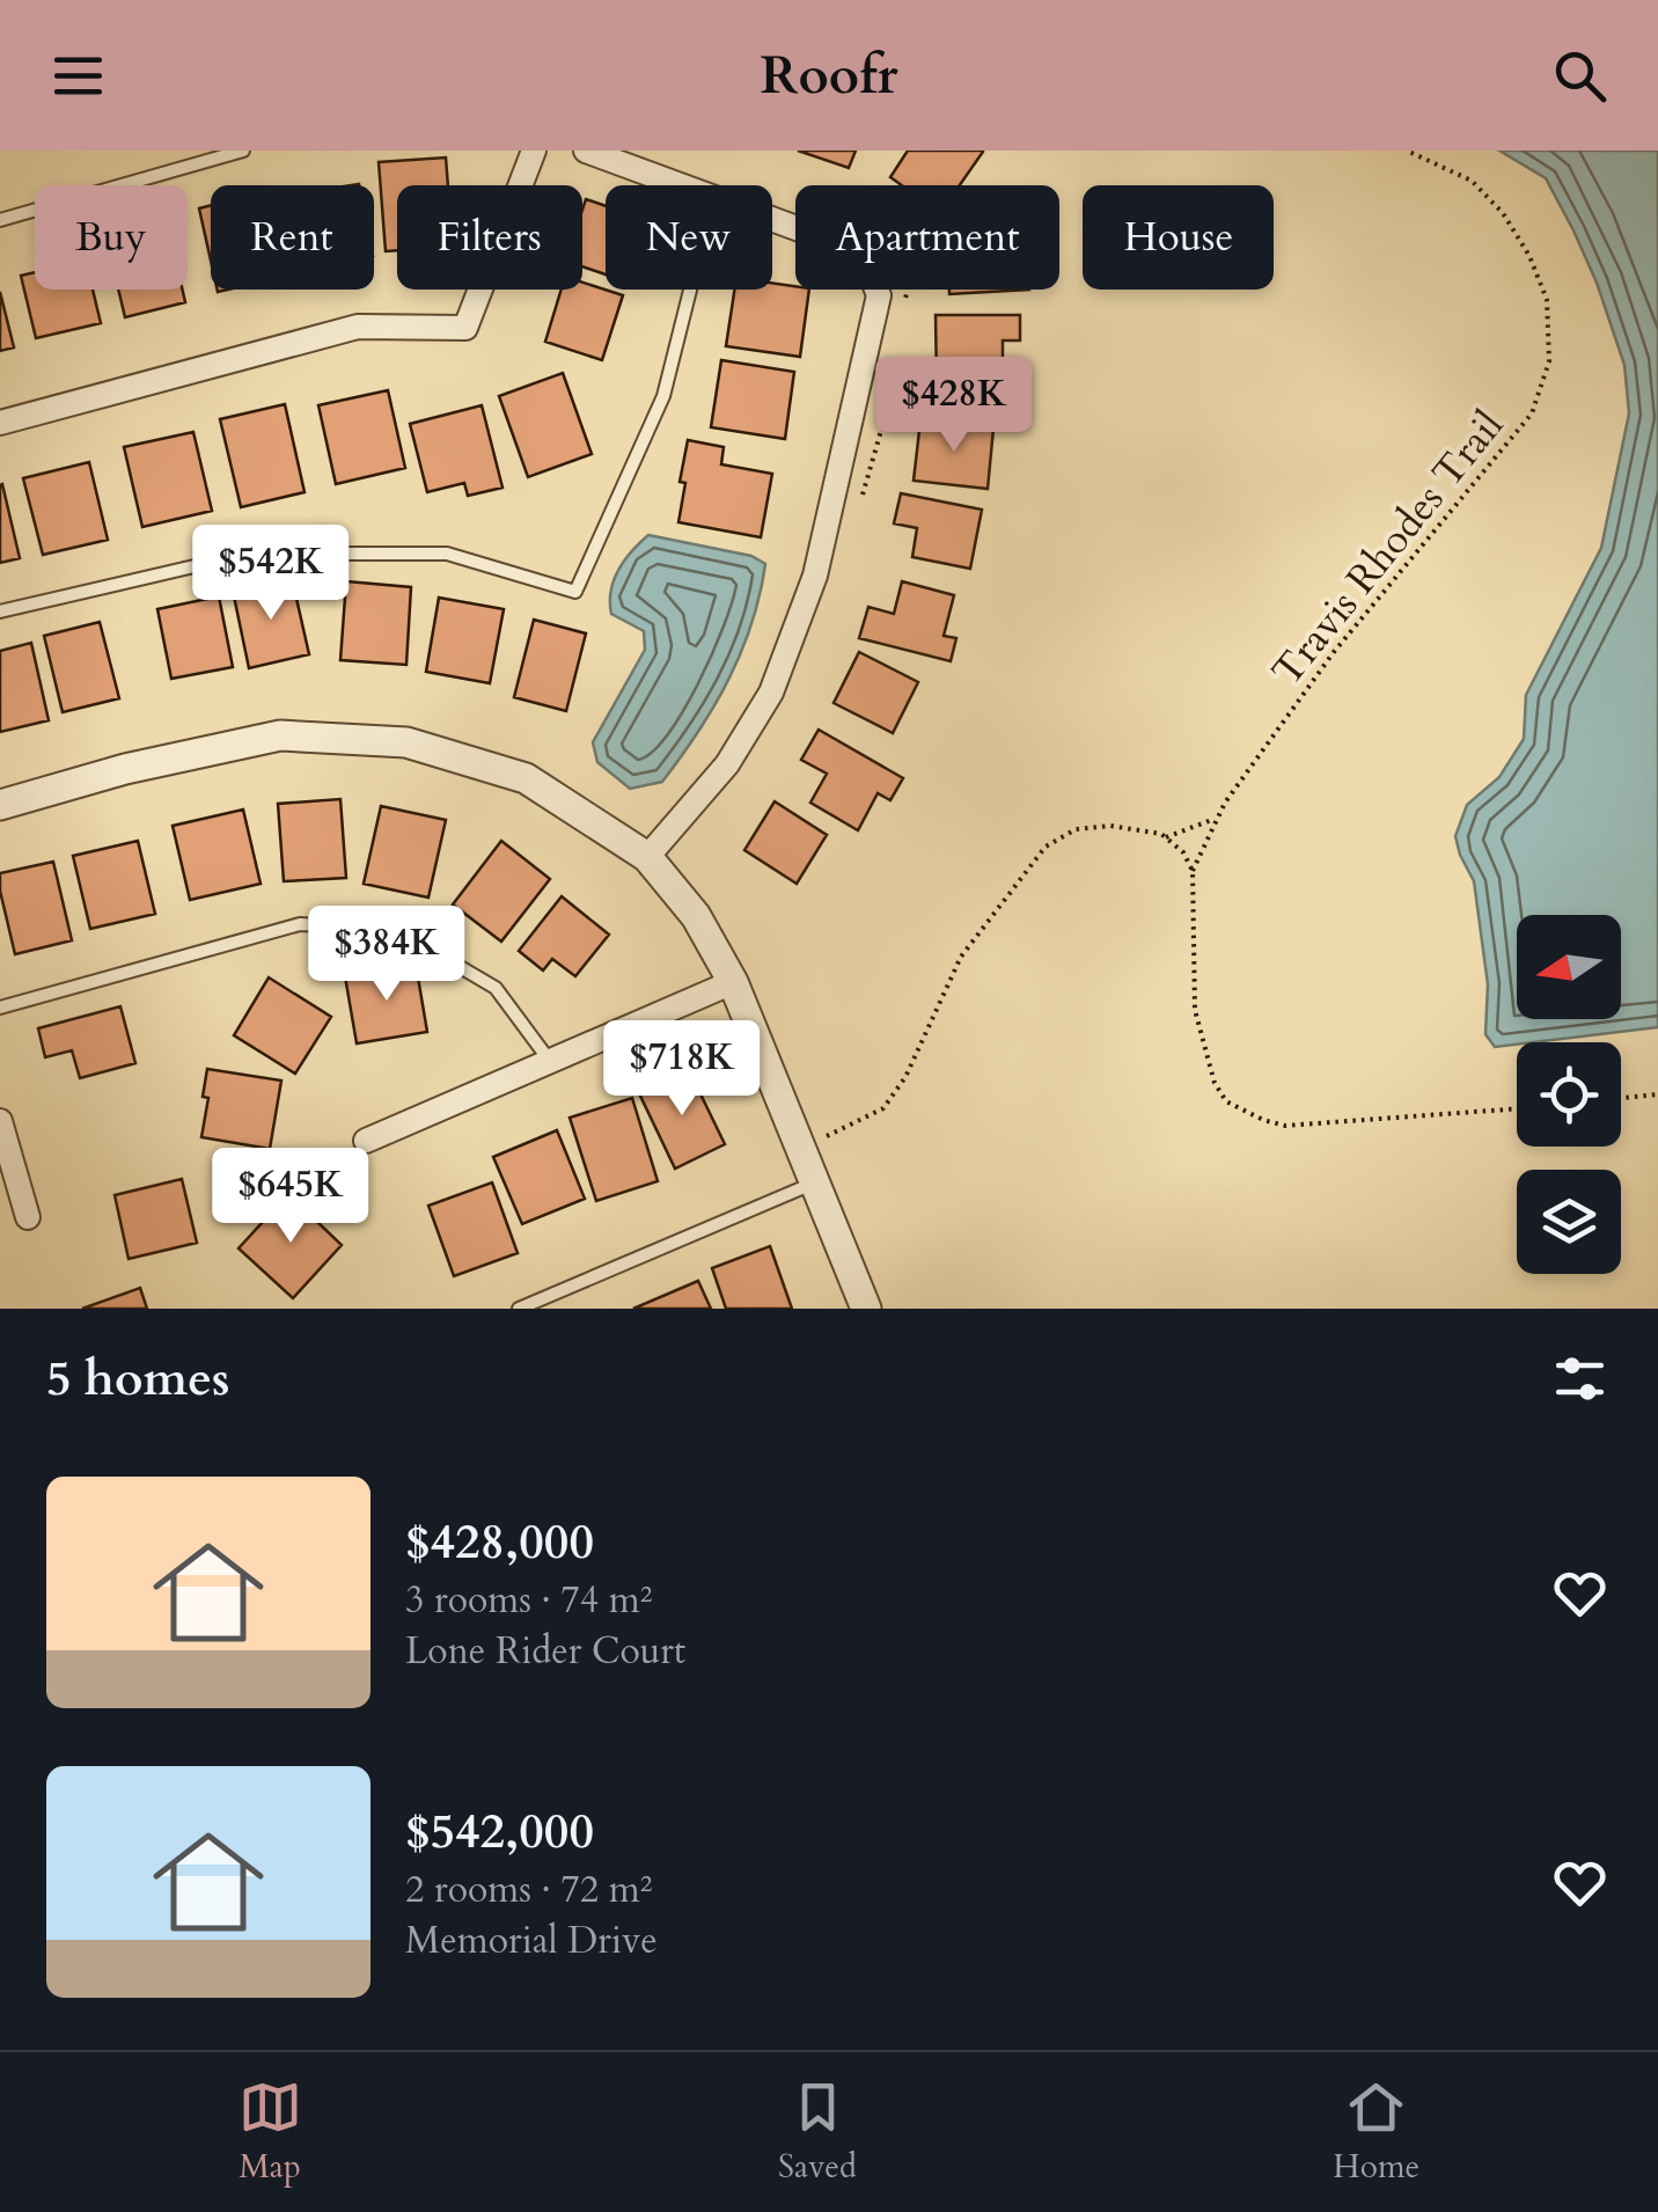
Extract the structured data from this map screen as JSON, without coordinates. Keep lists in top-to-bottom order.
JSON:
{
  "streets": {
    "path": ["Travis Rhodes Trail"]
  },
  "north": "left",
  "page": {
    "header": "Roofr",
    "chip": [
      "Buy",
      "Rent",
      "Filters",
      "New",
      "Apartment",
      "House"
    ],
    "price": [
      "$428K",
      "$542K",
      "$384K",
      "$718K",
      "$645K"
    ],
    "heading": "5 homes",
    "list": [
      {
        "name": "$428,000",
        "note": "3 rooms · 74 m² · Lone Rider Court"
      },
      {
        "name": "$542,000",
        "note": "2 rooms · 72 m² · Memorial Drive"
      }
    ],
    "tabs": ["Map", "Saved", "Home"]
  }
}
